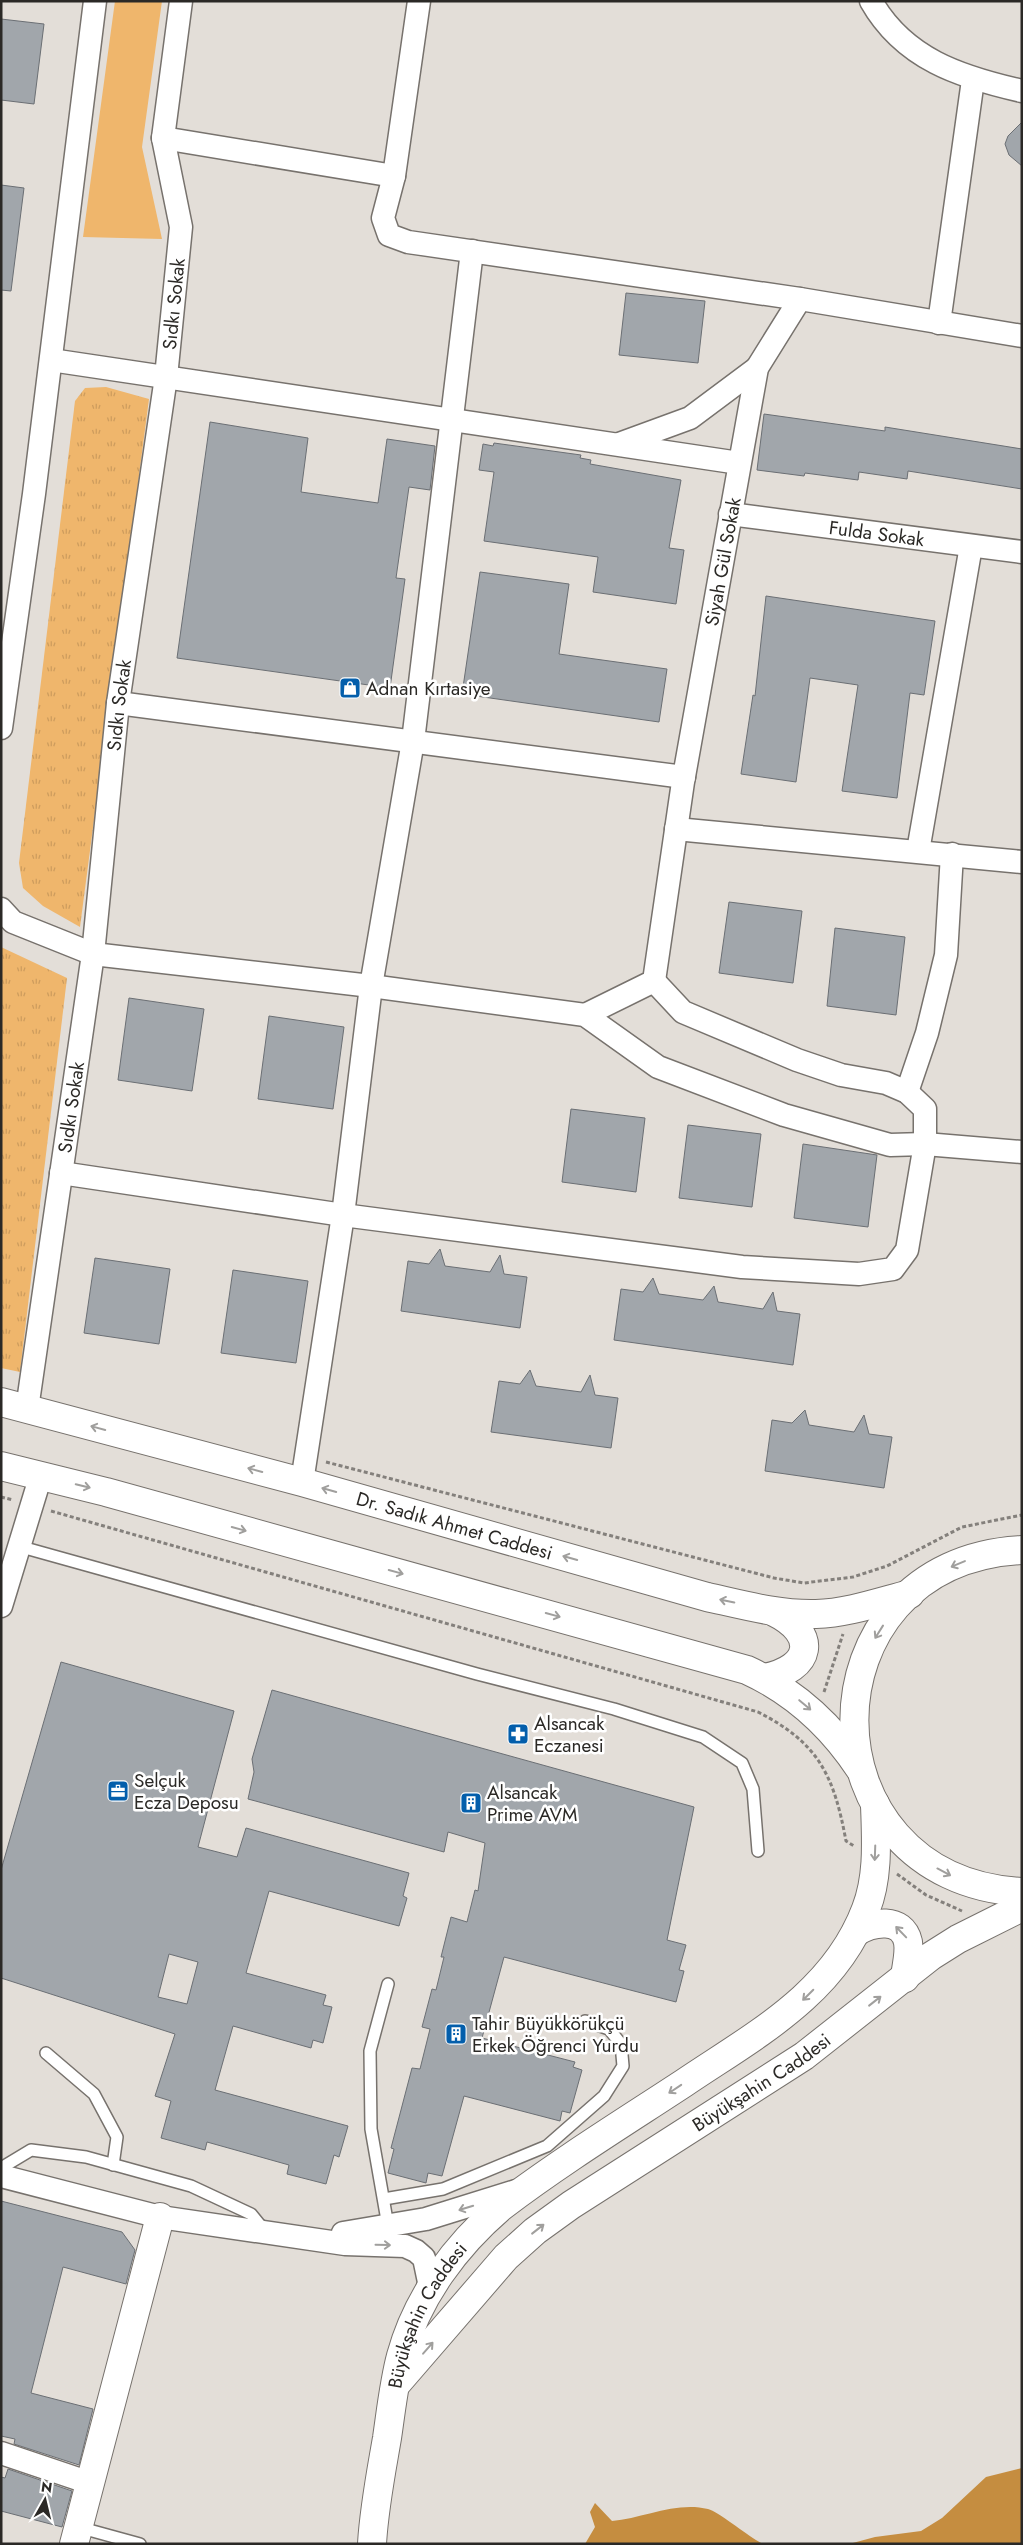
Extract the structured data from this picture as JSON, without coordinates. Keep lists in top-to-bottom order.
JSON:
{
  "streets": {
    "main road": ["Dr. Sadık Ahmet Caddesi", "Büyükşahin Caddesi"],
    "street": ["Sıdkı Sokak", "Fulda Sokak", "Siyah Gül Sokak"]
  },
  "crossings": [
    ["Sıdkı Sokak", "Dr. Sadık Ahmet Caddesi"],
    ["Fulda Sokak", "Siyah Gül Sokak"]
  ],
  "places": {
    "shop": ["Adnan Kırtasiye"],
    "pharmacy": ["Alsancak Eczanesi"],
    "office": ["Selçuk Ecza Deposu"],
    "building": ["Alsancak Prime AVM", "Tahir Büyükkörükçü Erkek Öğrenci Yurdu"]
  },
  "north": "top"
}
